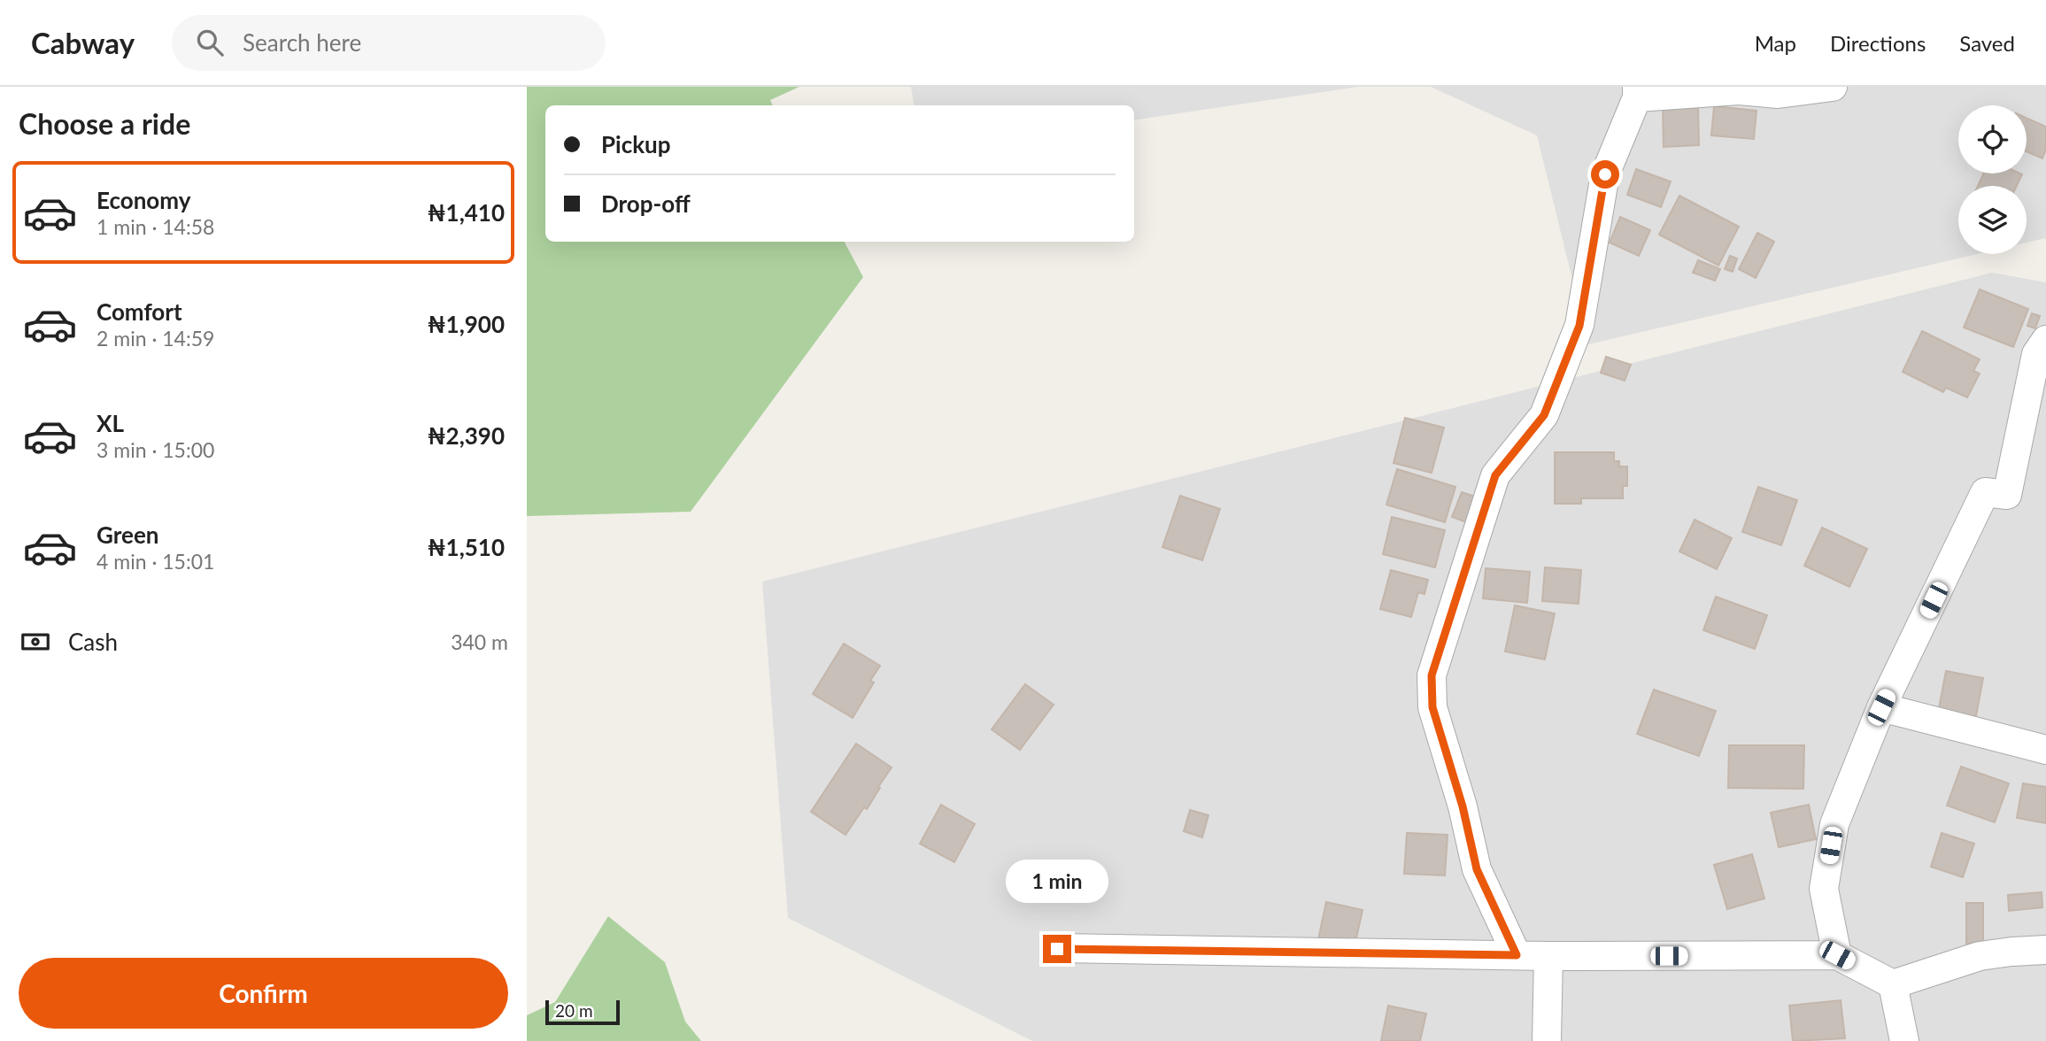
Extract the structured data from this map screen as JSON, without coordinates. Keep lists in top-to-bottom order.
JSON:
{
  "scale_bar": "20 m",
  "page": {
    "header": "Cabway",
    "search": "Search here",
    "nav": ["Map", "Directions", "Saved"],
    "heading": "Choose a ride",
    "banner": ["Pickup", "Drop-off"],
    "list": [
      {
        "name": "Economy",
        "note": "1 min · 14:58",
        "value": "₦1,410"
      },
      {
        "name": "Comfort",
        "note": "2 min · 14:59",
        "value": "₦1,900"
      },
      {
        "name": "XL",
        "note": "3 min · 15:00",
        "value": "₦2,390"
      },
      {
        "name": "Green",
        "note": "4 min · 15:01",
        "value": "₦1,510"
      }
    ],
    "pay": ["Cash", "340 m"],
    "bubble": "1 min",
    "buttons": "Confirm",
    "scale": "20 m"
  }
}
